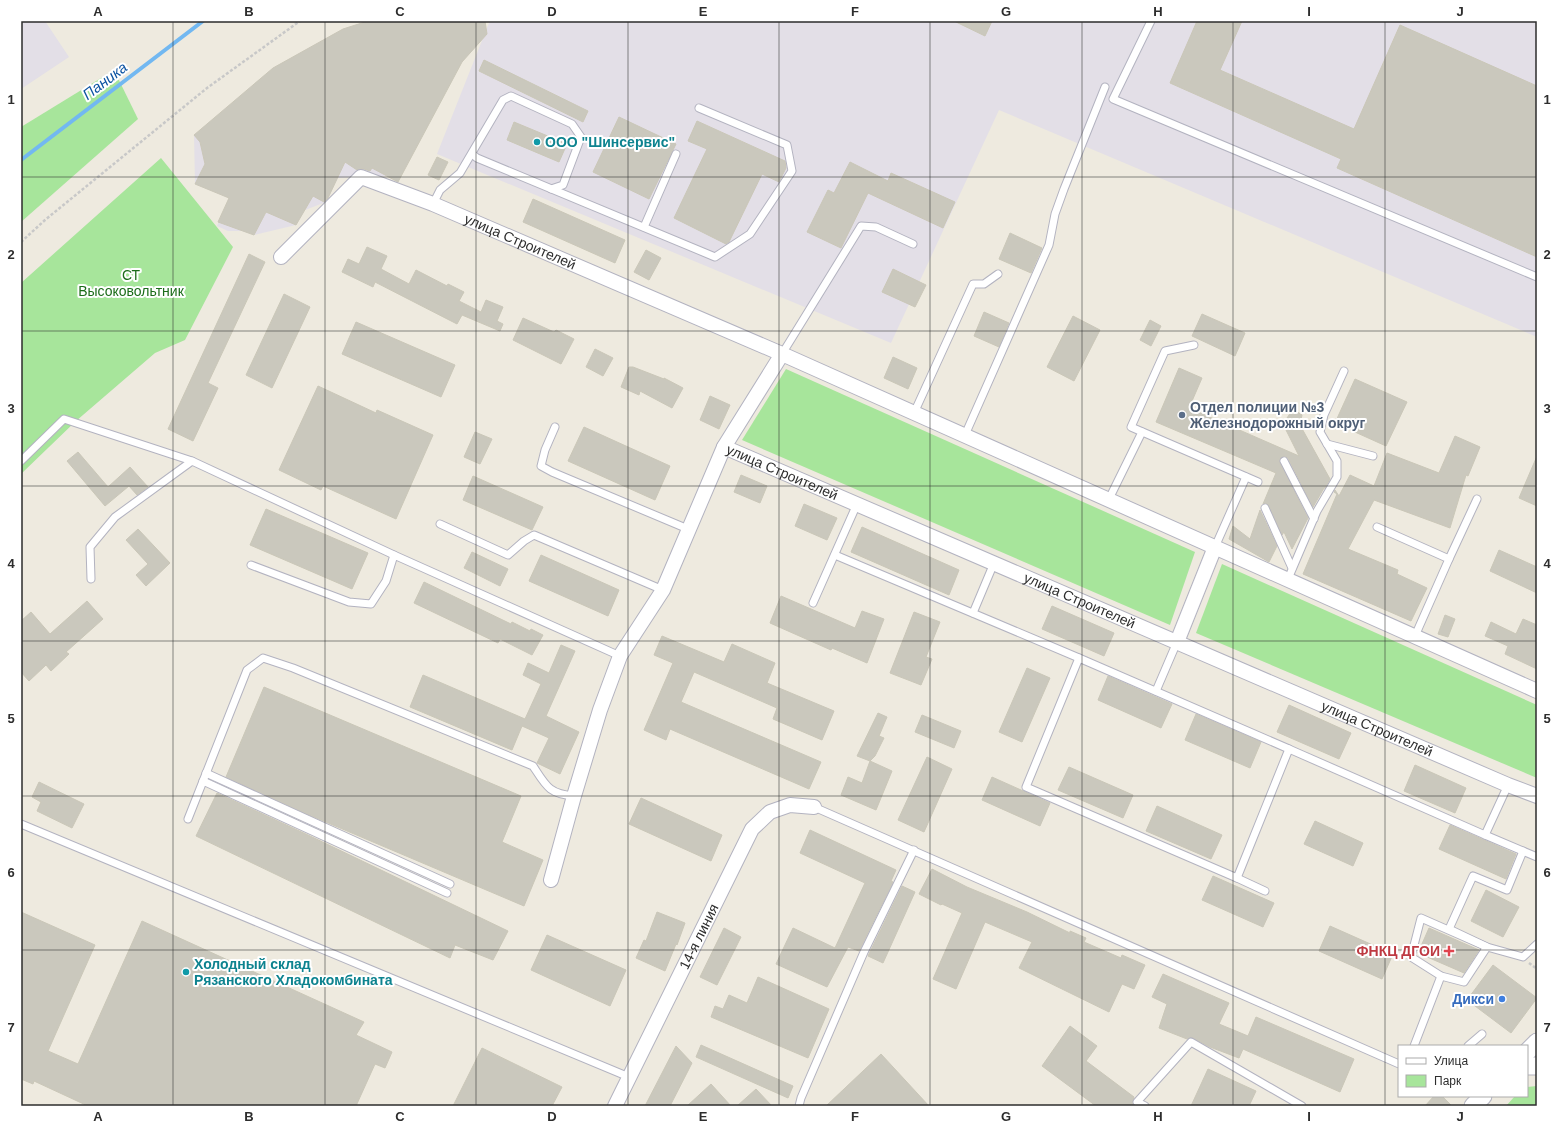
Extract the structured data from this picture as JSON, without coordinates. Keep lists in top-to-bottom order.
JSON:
{
  "streets": {
    "street": ["улица Строителей", "14-я линия"]
  },
  "water": ["Паника"],
  "parks": ["СТ Высоковольтник"],
  "places": {
    "other": [
      "ООО \"Шинсервис\"",
      "Отдел полиции №3 Железнодорожный округ",
      "Холодный склад Рязанского Хладокомбината",
      "Дикси"
    ],
    "health": ["ФНКЦ ДГОИ"]
  },
  "legend": ["Улица", "Парк"],
  "grid": {
    "columns": [
      "A",
      "B",
      "C",
      "D",
      "E",
      "F",
      "G",
      "H",
      "I",
      "J"
    ],
    "rows": [
      "1",
      "2",
      "3",
      "4",
      "5",
      "6",
      "7"
    ]
  }
}
